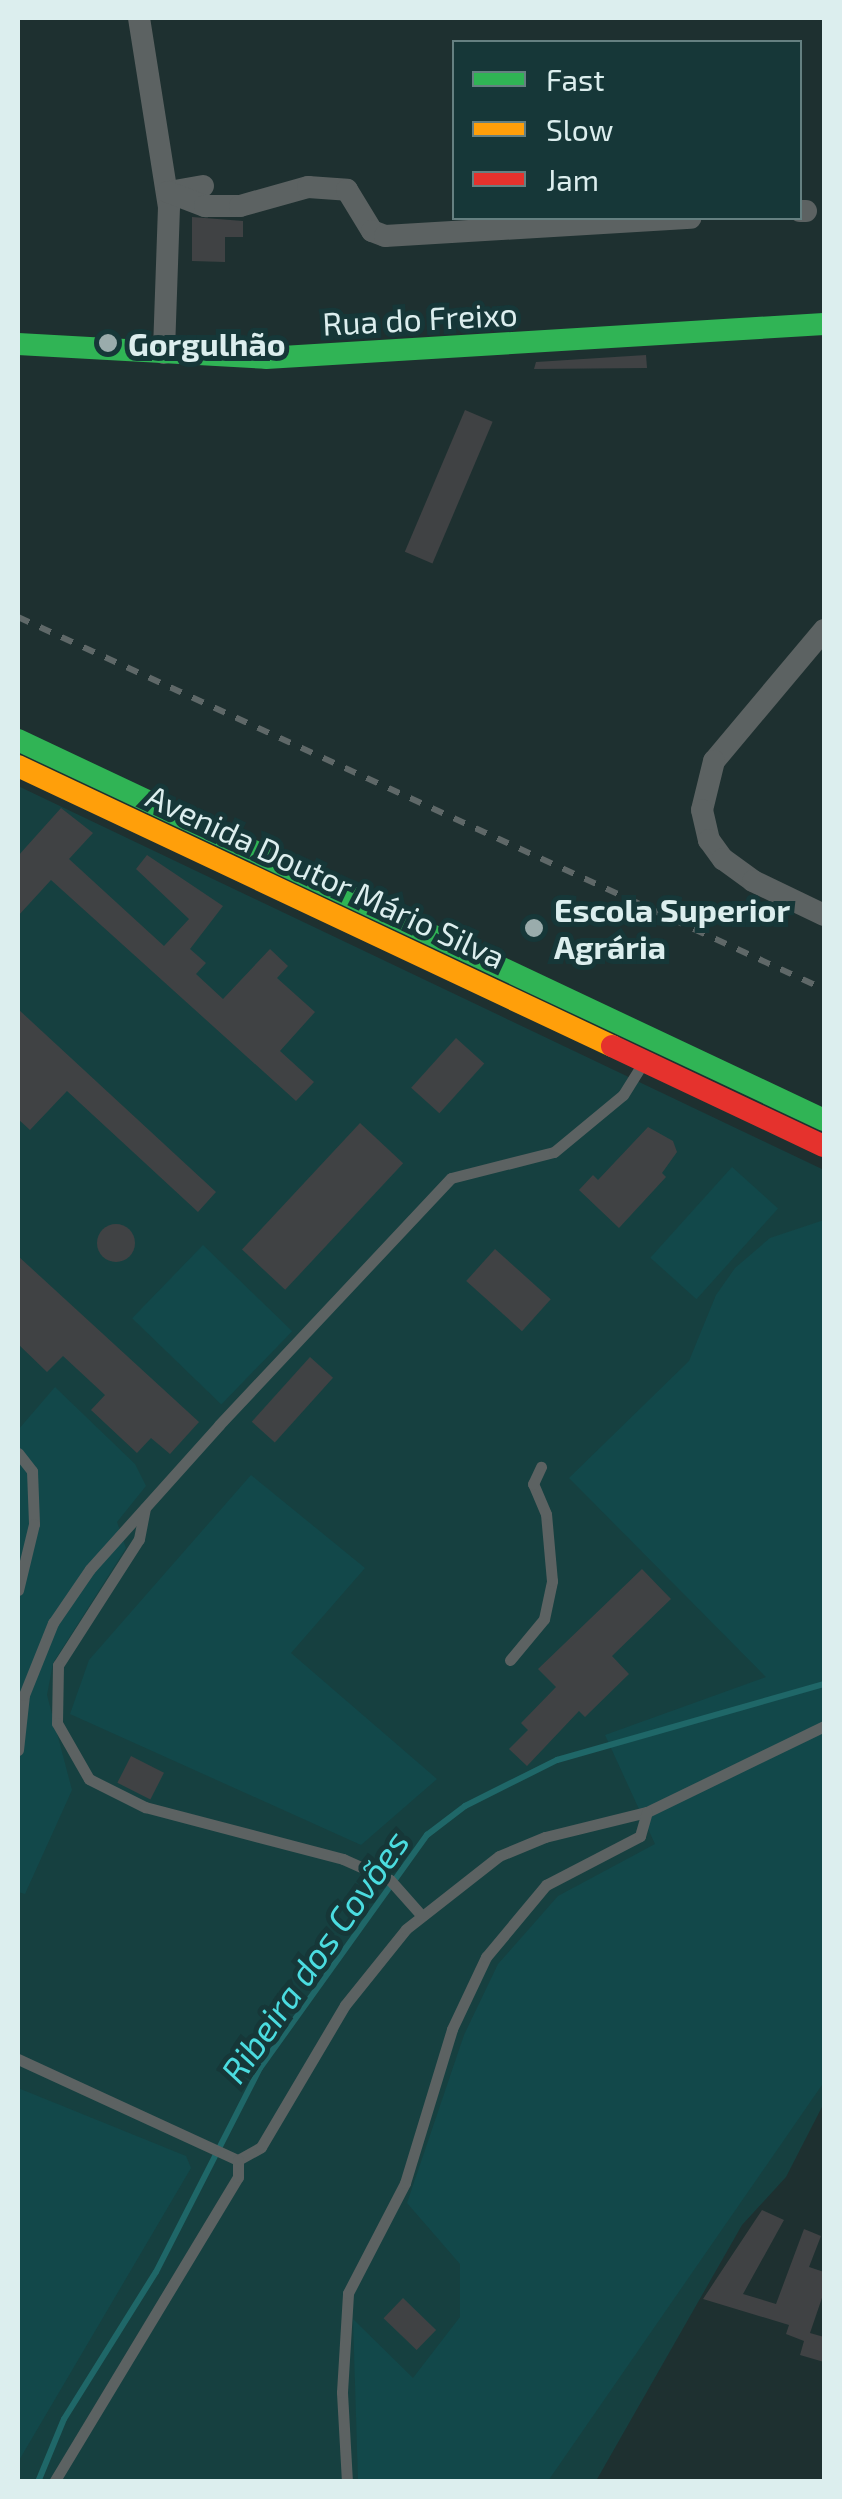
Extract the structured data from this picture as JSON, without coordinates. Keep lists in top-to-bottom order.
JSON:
{
  "streets": {
    "main road": ["Rua do Freixo", "Avenida Doutor Mário Silva"]
  },
  "water": ["Ribeira dos Covões"],
  "places": ["Gorgulhão", "Escola Superior Agrária"],
  "legend": ["Fast", "Slow", "Jam"]
}
